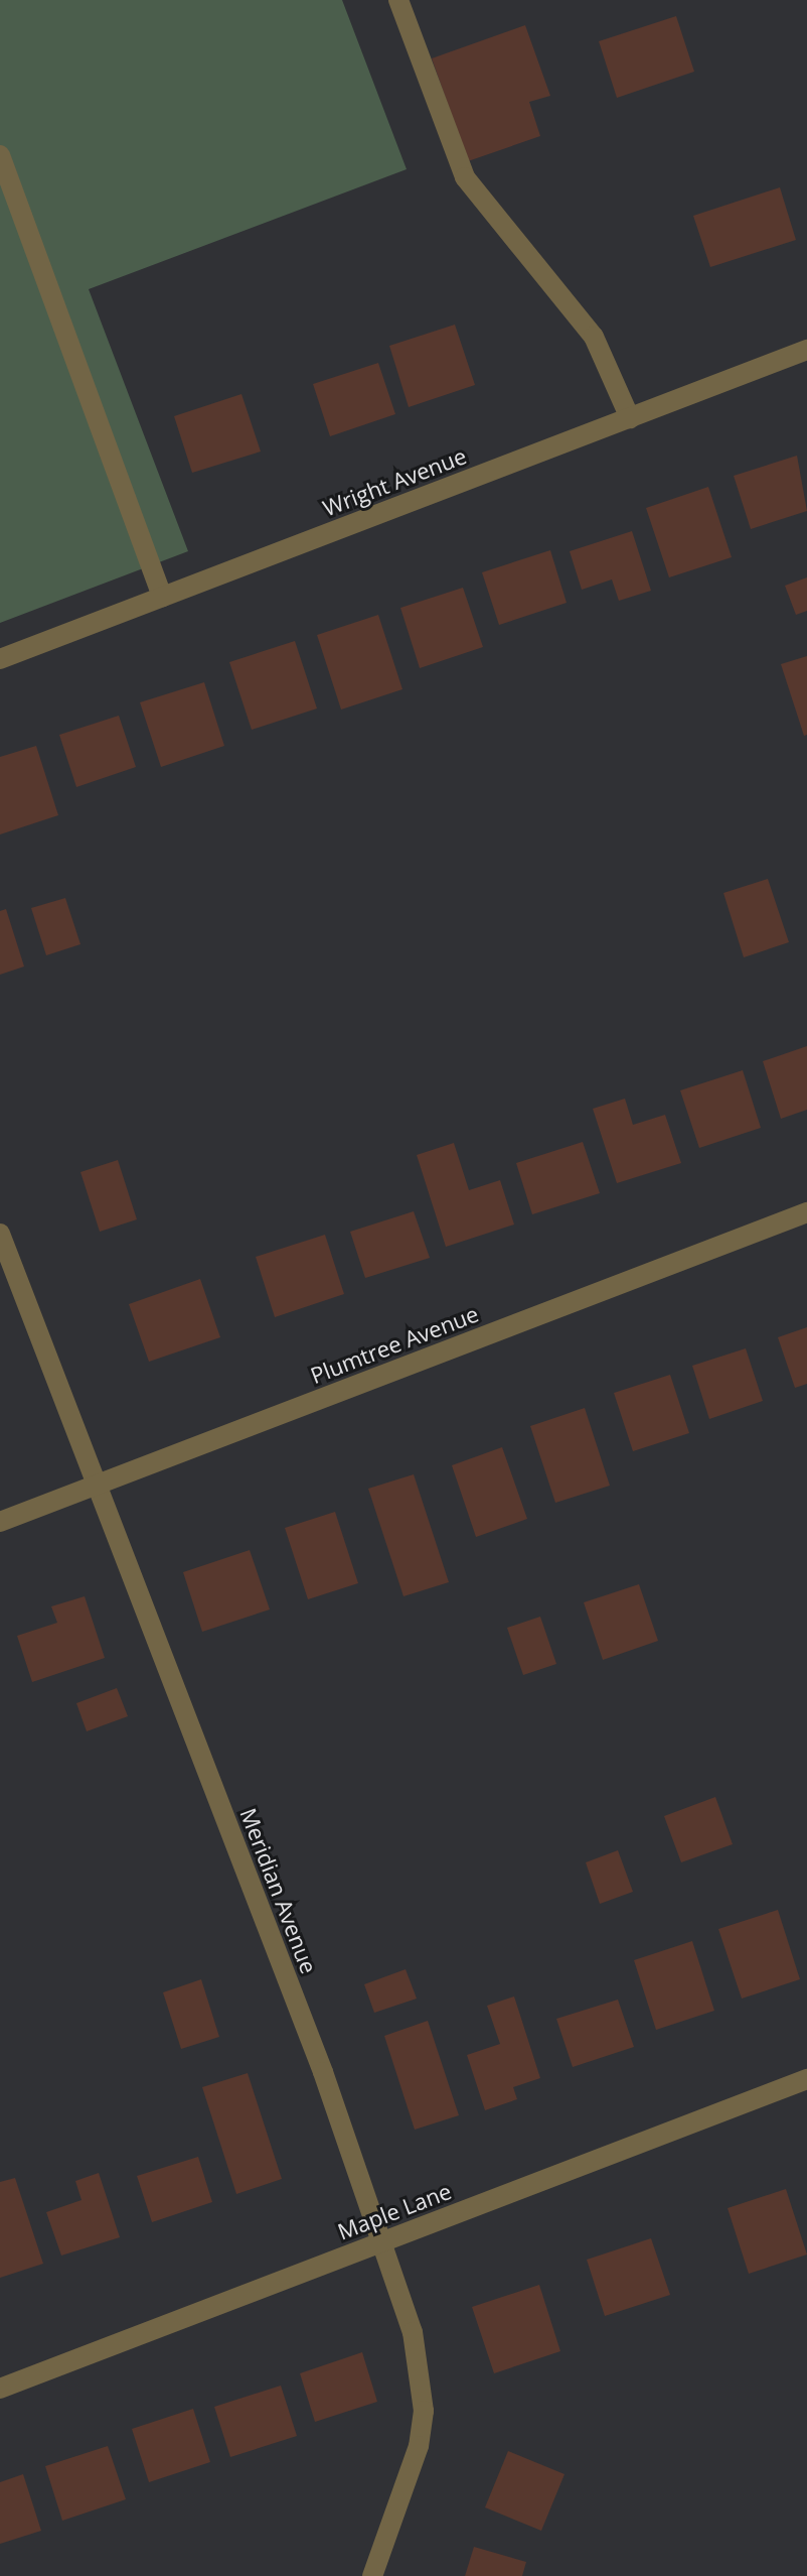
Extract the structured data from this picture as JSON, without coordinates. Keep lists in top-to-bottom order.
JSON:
{
  "streets": {
    "street": [
      "Wright Avenue",
      "Plumtree Avenue",
      "Meridian Avenue",
      "Maple Lane"
    ]
  },
  "crossings": [
    ["Plumtree Avenue", "Meridian Avenue"],
    ["Meridian Avenue", "Maple Lane"]
  ]
}
